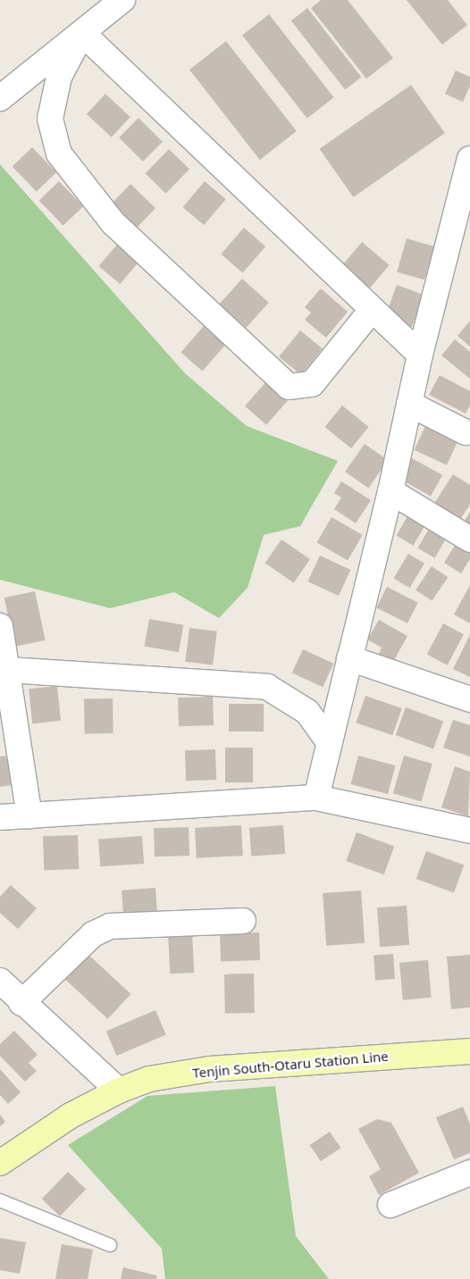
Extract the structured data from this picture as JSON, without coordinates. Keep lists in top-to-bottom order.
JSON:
{
  "streets": {
    "main road": ["Tenjin South-Otaru Station Line"]
  }
}
